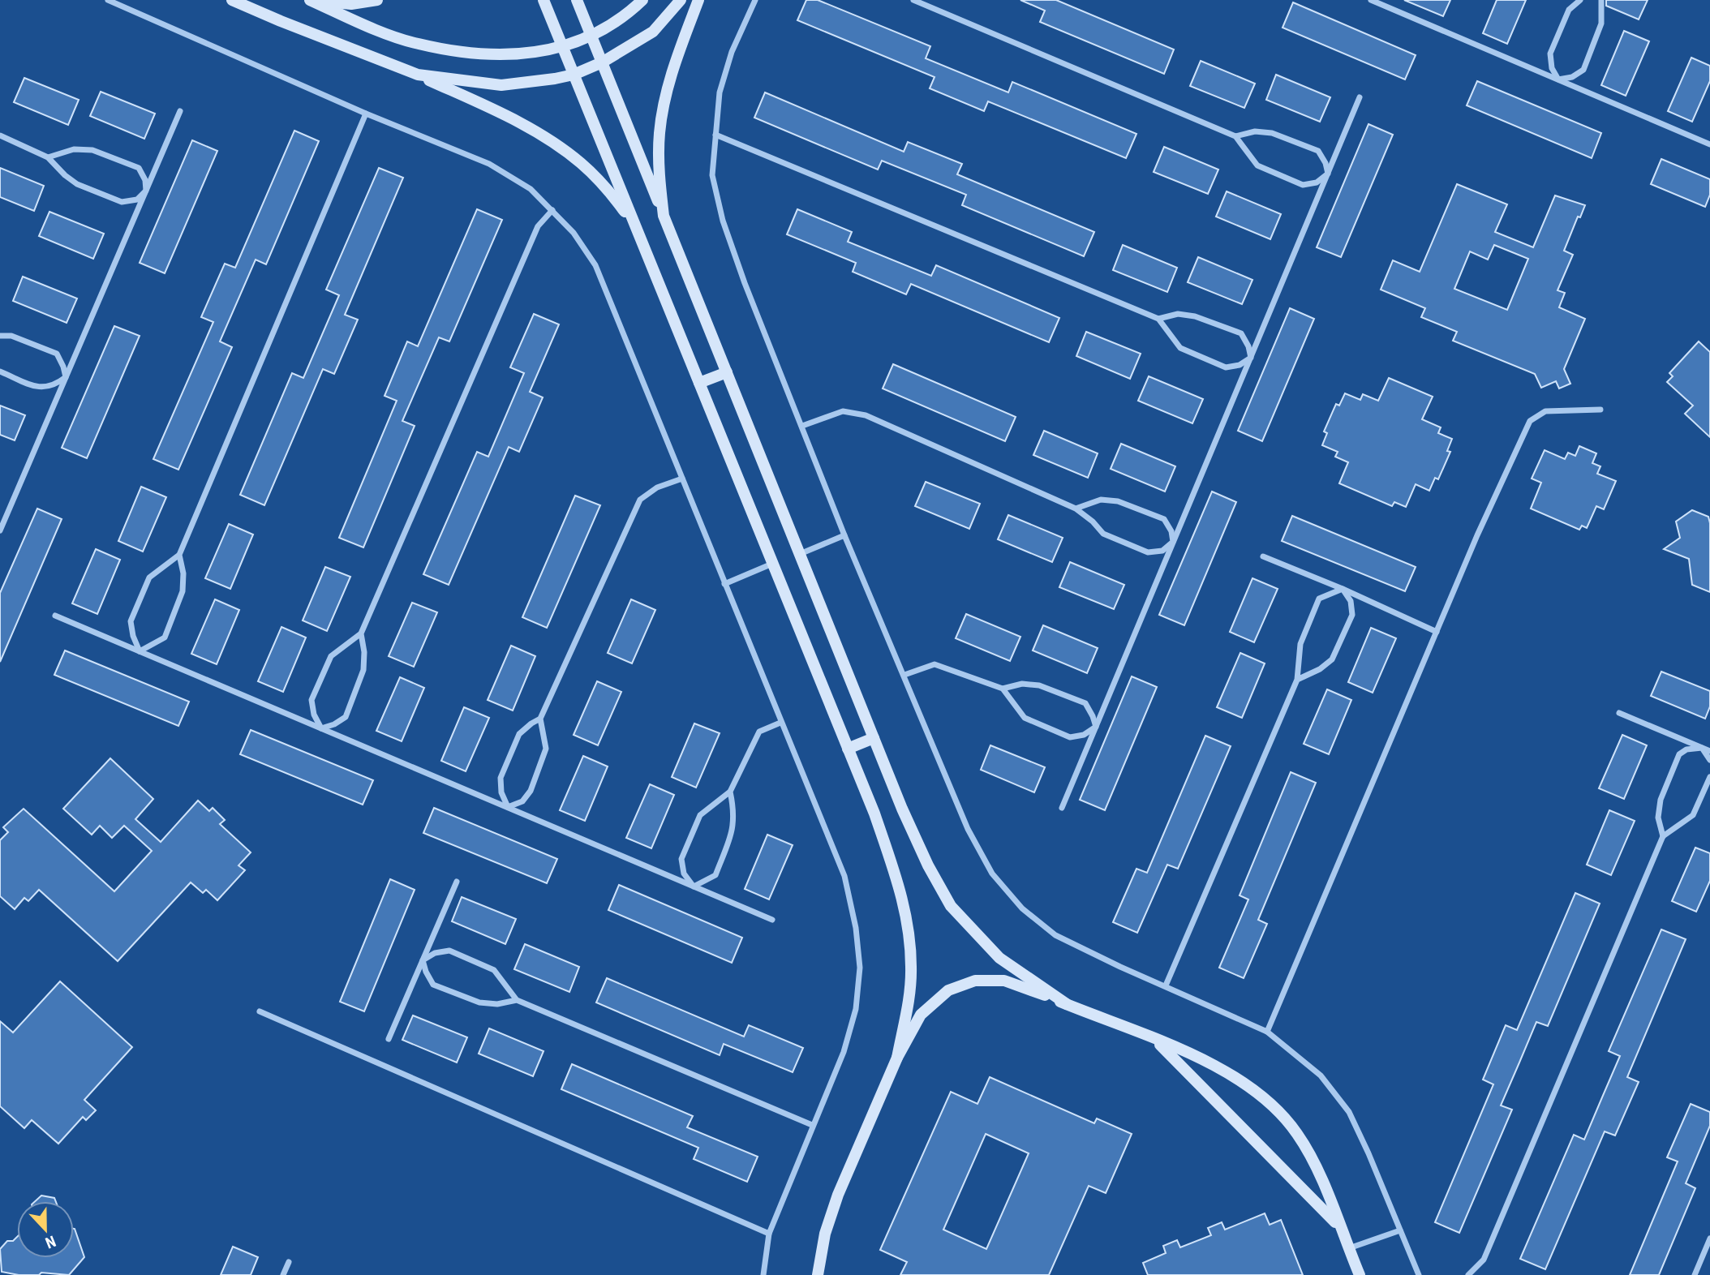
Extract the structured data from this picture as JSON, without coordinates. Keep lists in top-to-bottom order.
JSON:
{
  "north": "bottom"
}
